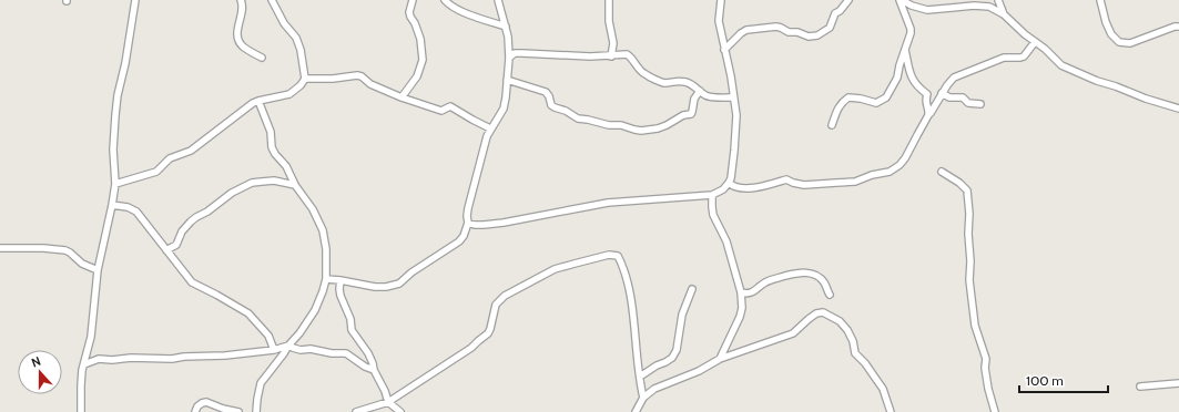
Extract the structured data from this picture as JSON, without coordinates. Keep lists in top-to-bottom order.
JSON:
{
  "scale_bar": "100 m",
  "north": "top"
}
